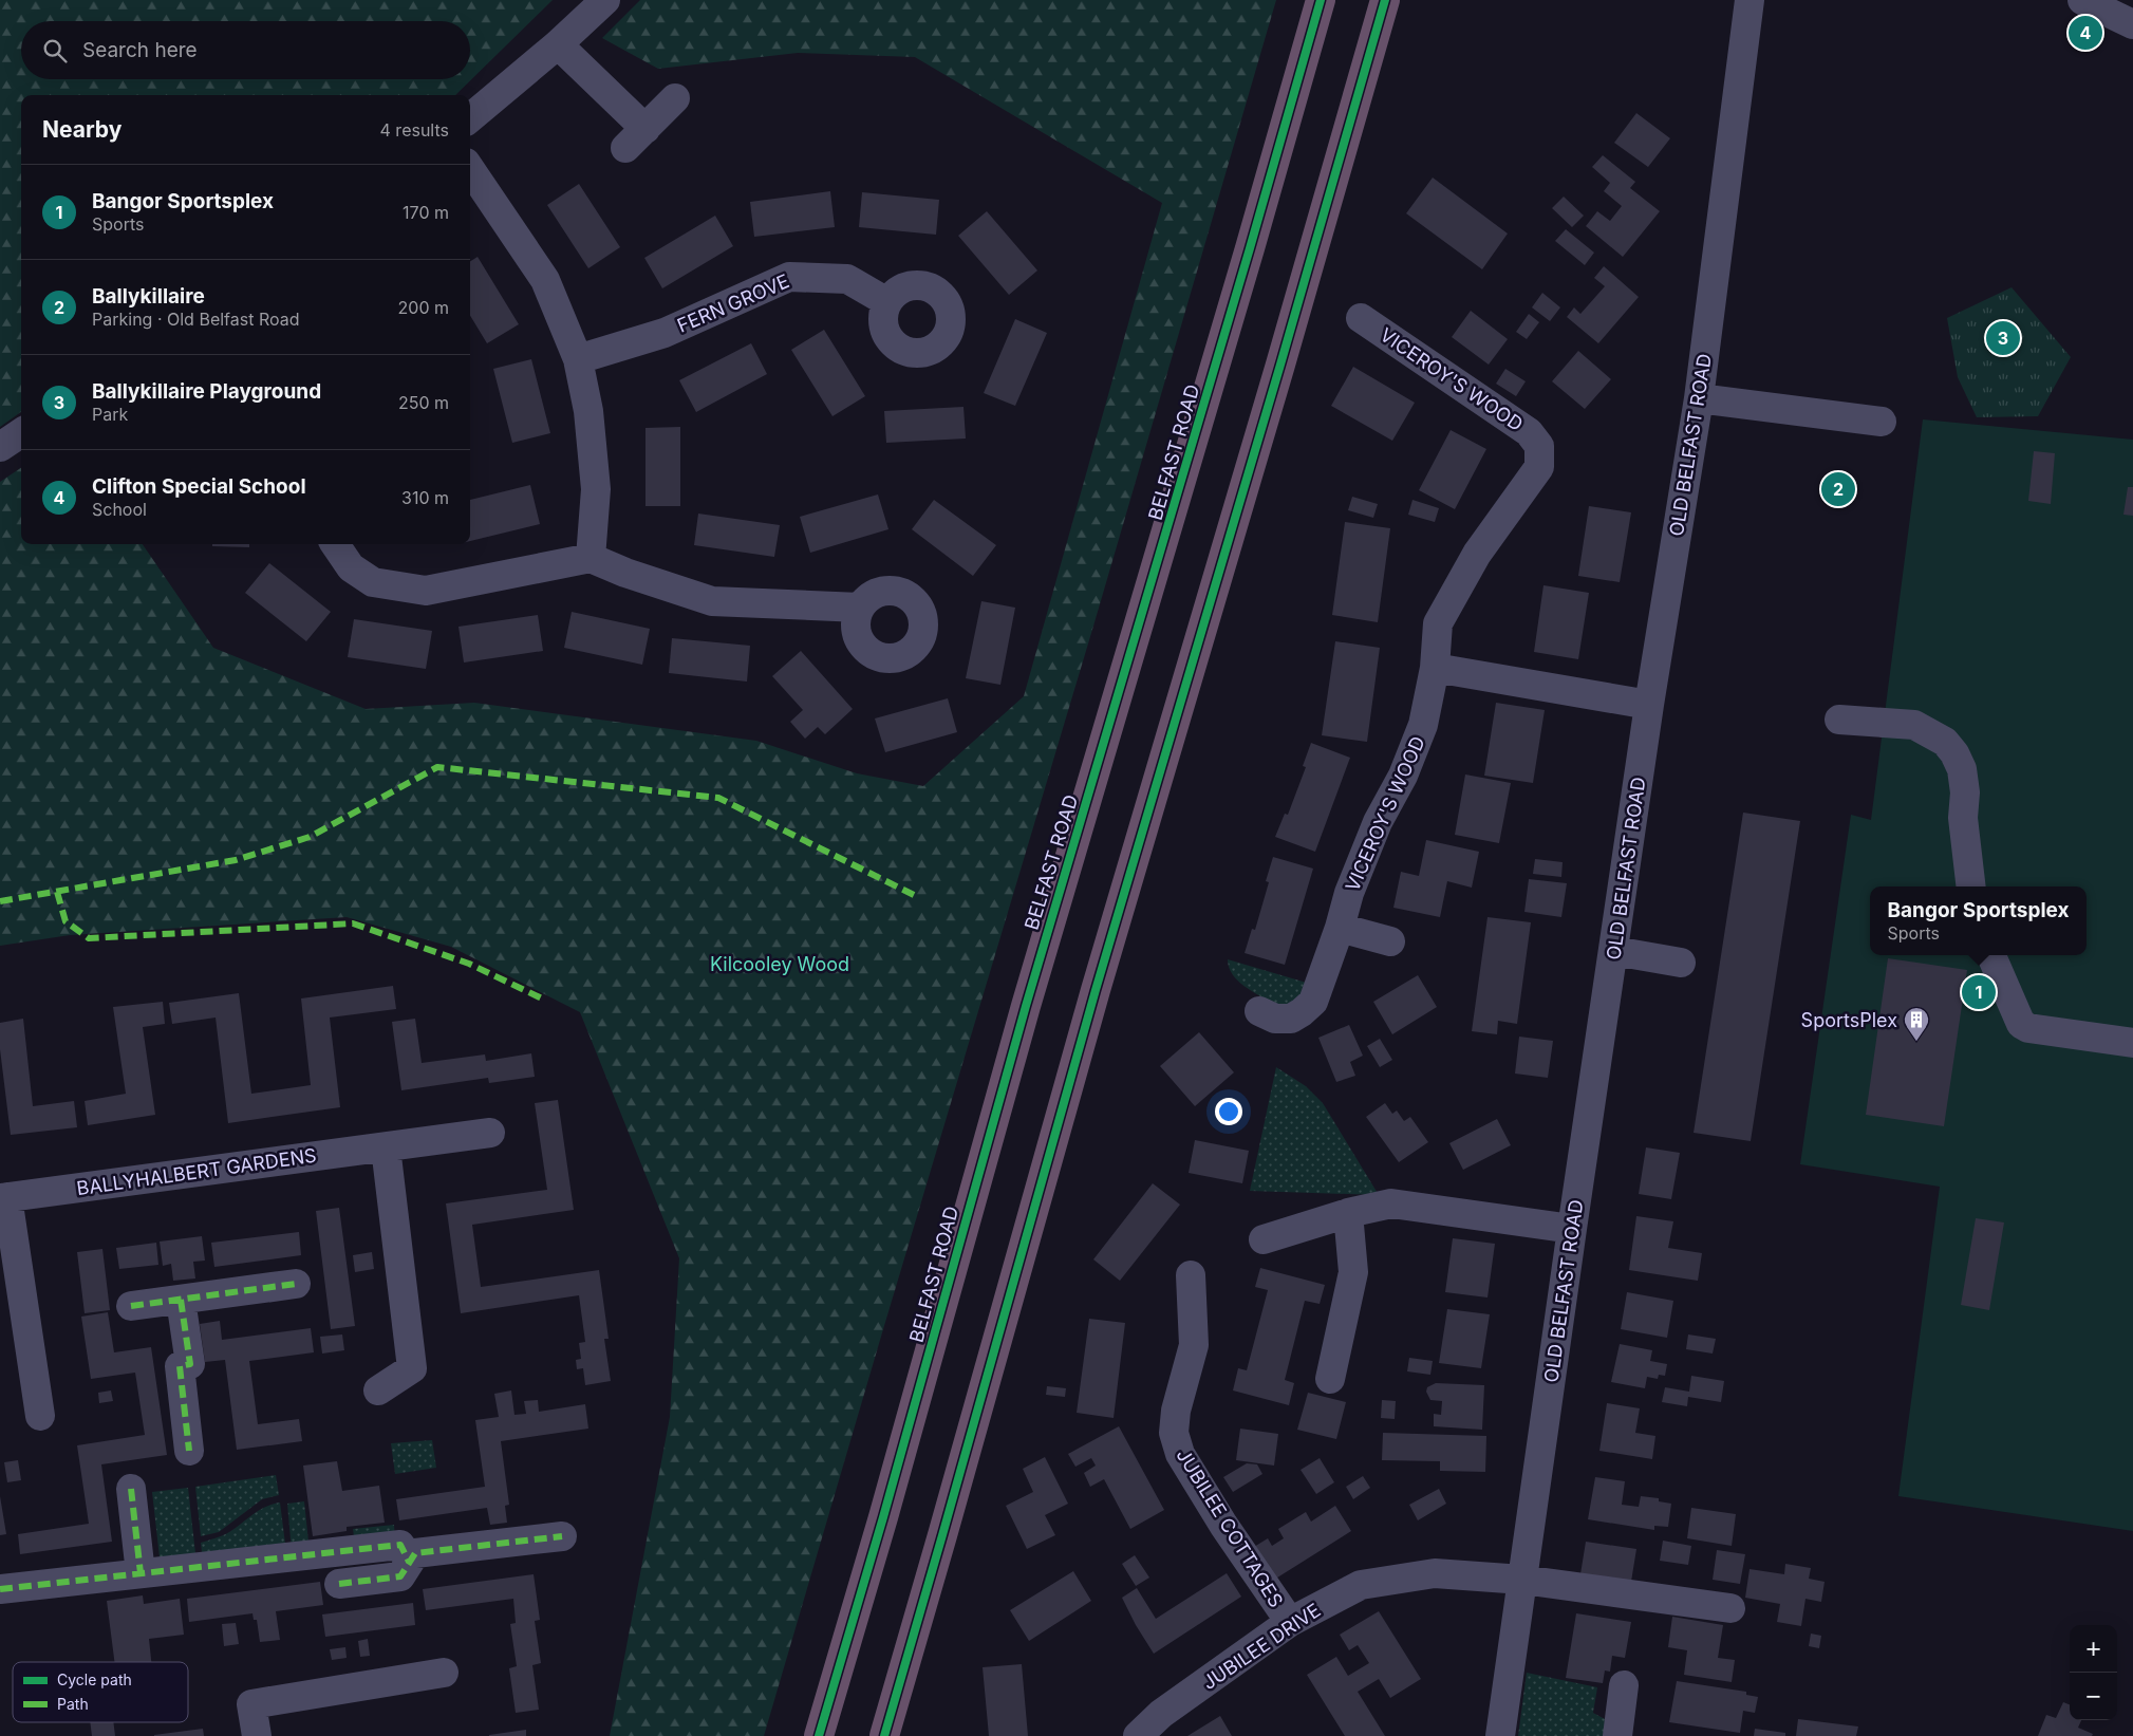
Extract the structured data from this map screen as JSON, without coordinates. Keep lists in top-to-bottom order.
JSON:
{
  "streets": {
    "highway": ["BELFAST ROAD"],
    "street": [
      "FERN GROVE",
      "VICEROY'S WOOD",
      "OLD BELFAST ROAD",
      "BALLYHALBERT GARDENS",
      "JUBILEE COTTAGES",
      "JUBILEE DRIVE"
    ]
  },
  "crossings": [
    ["OLD BELFAST ROAD", "JUBILEE DRIVE"],
    ["JUBILEE COTTAGES", "JUBILEE DRIVE"]
  ],
  "parks": ["Kilcooley Wood"],
  "places": {
    "building": ["SportsPlex"]
  },
  "legend": ["Cycle path", "Path"],
  "page": {
    "pins": [
      "4",
      "3",
      "2",
      "1"
    ],
    "search": "Search here",
    "heading": ["Nearby", "4 results"],
    "list": [
      {
        "mark": "1",
        "name": "Bangor Sportsplex",
        "note": "Sports",
        "value": "170 m"
      },
      {
        "mark": "2",
        "name": "Ballykillaire",
        "note": "Parking · Old Belfast Road",
        "value": "200 m"
      },
      {
        "mark": "3",
        "name": "Ballykillaire Playground",
        "note": "Park",
        "value": "250 m"
      },
      {
        "mark": "4",
        "name": "Clifton Special School",
        "note": "School",
        "value": "310 m"
      }
    ],
    "popup": ["Bangor Sportsplex", "Sports"],
    "map_buttons": ["+", "−"]
  }
}
